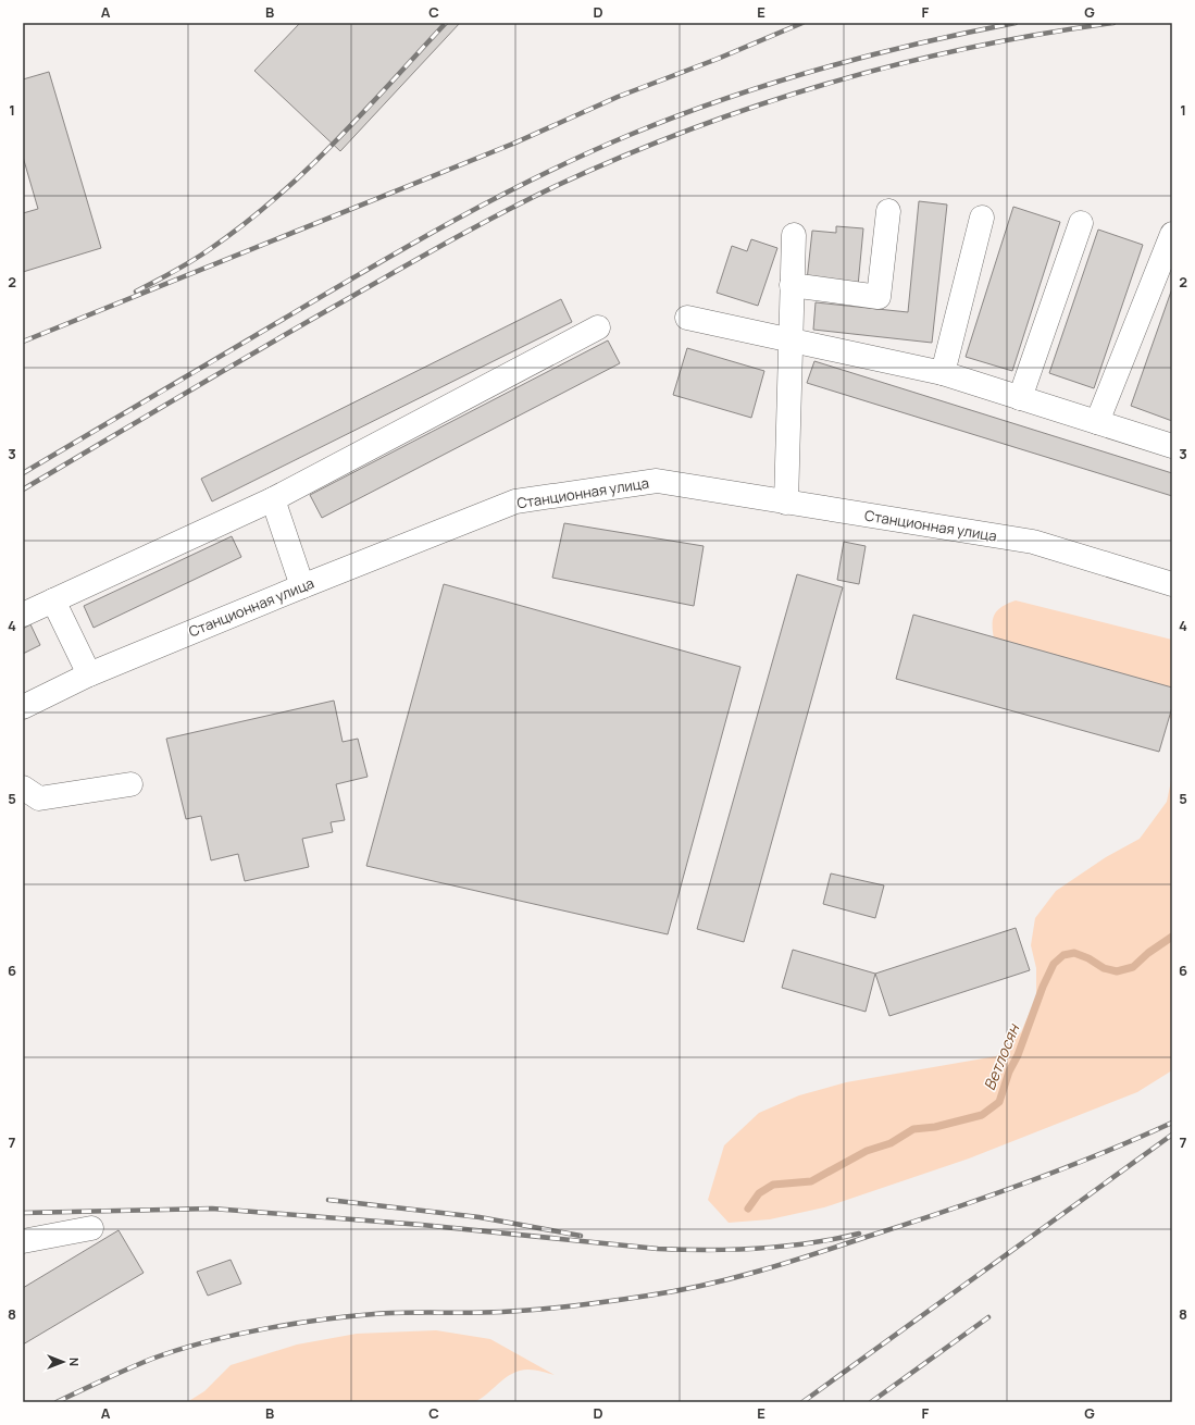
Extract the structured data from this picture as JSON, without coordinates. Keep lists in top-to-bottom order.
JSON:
{
  "streets": {
    "street": ["Станционная улица"]
  },
  "water": ["Ветлосян"],
  "north": "right",
  "grid": {
    "columns": [
      "A",
      "B",
      "C",
      "D",
      "E",
      "F",
      "G"
    ],
    "rows": [
      "1",
      "2",
      "3",
      "4",
      "5",
      "6",
      "7",
      "8"
    ]
  }
}
